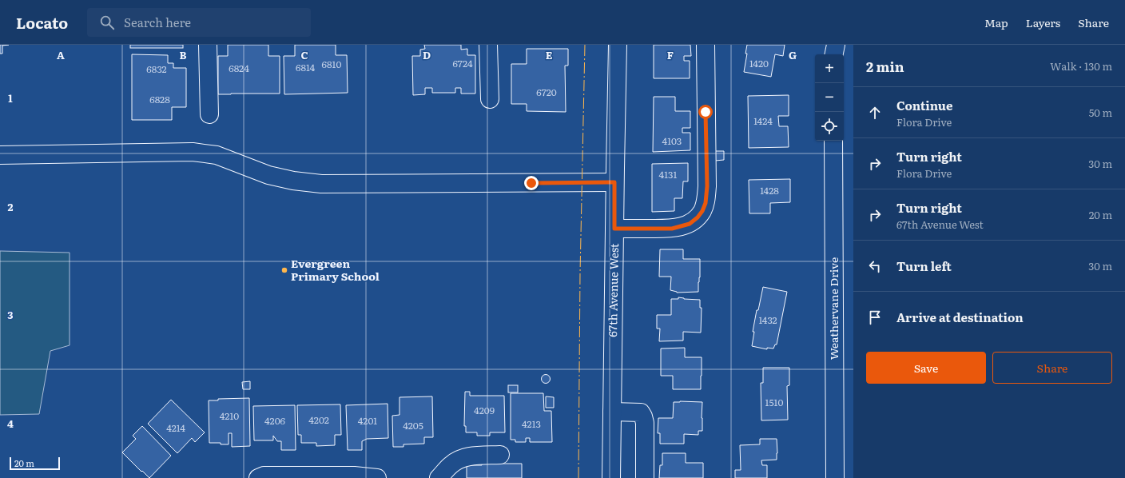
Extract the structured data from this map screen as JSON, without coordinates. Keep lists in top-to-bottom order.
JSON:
{
  "streets": {
    "street": ["67th Avenue West", "Weathervane Drive"]
  },
  "places": ["Evergreen Primary School"],
  "house_numbers": [
    "6724",
    "1420",
    "6810",
    "6814",
    "6824",
    "6832",
    "6720",
    "6828",
    "1424",
    "4103",
    "4131",
    "1428",
    "1432",
    "1510",
    "4209",
    "4210",
    "4202",
    "4206",
    "4201",
    "4213",
    "4205",
    "4214"
  ],
  "scale_bar": "20 m",
  "page": {
    "header": "Locato",
    "search": "Search here",
    "nav": ["Map", "Layers", "Share"],
    "heading": ["2 min", "Walk · 130 m"],
    "map_buttons": ["+", "−"],
    "list": [
      ["Continue", "Flora Drive", "50 m"],
      ["Turn right", "Flora Drive", "30 m"],
      ["Turn right", "67th Avenue West", "20 m"],
      ["Turn left", "30 m"],
      "Arrive at destination"
    ],
    "buttons": ["Save", "Share"],
    "scale": "20 m"
  },
  "grid": {
    "columns": [
      "A",
      "B",
      "C",
      "D",
      "E",
      "F",
      "G"
    ],
    "rows": [
      "1",
      "2",
      "3",
      "4"
    ]
  }
}
